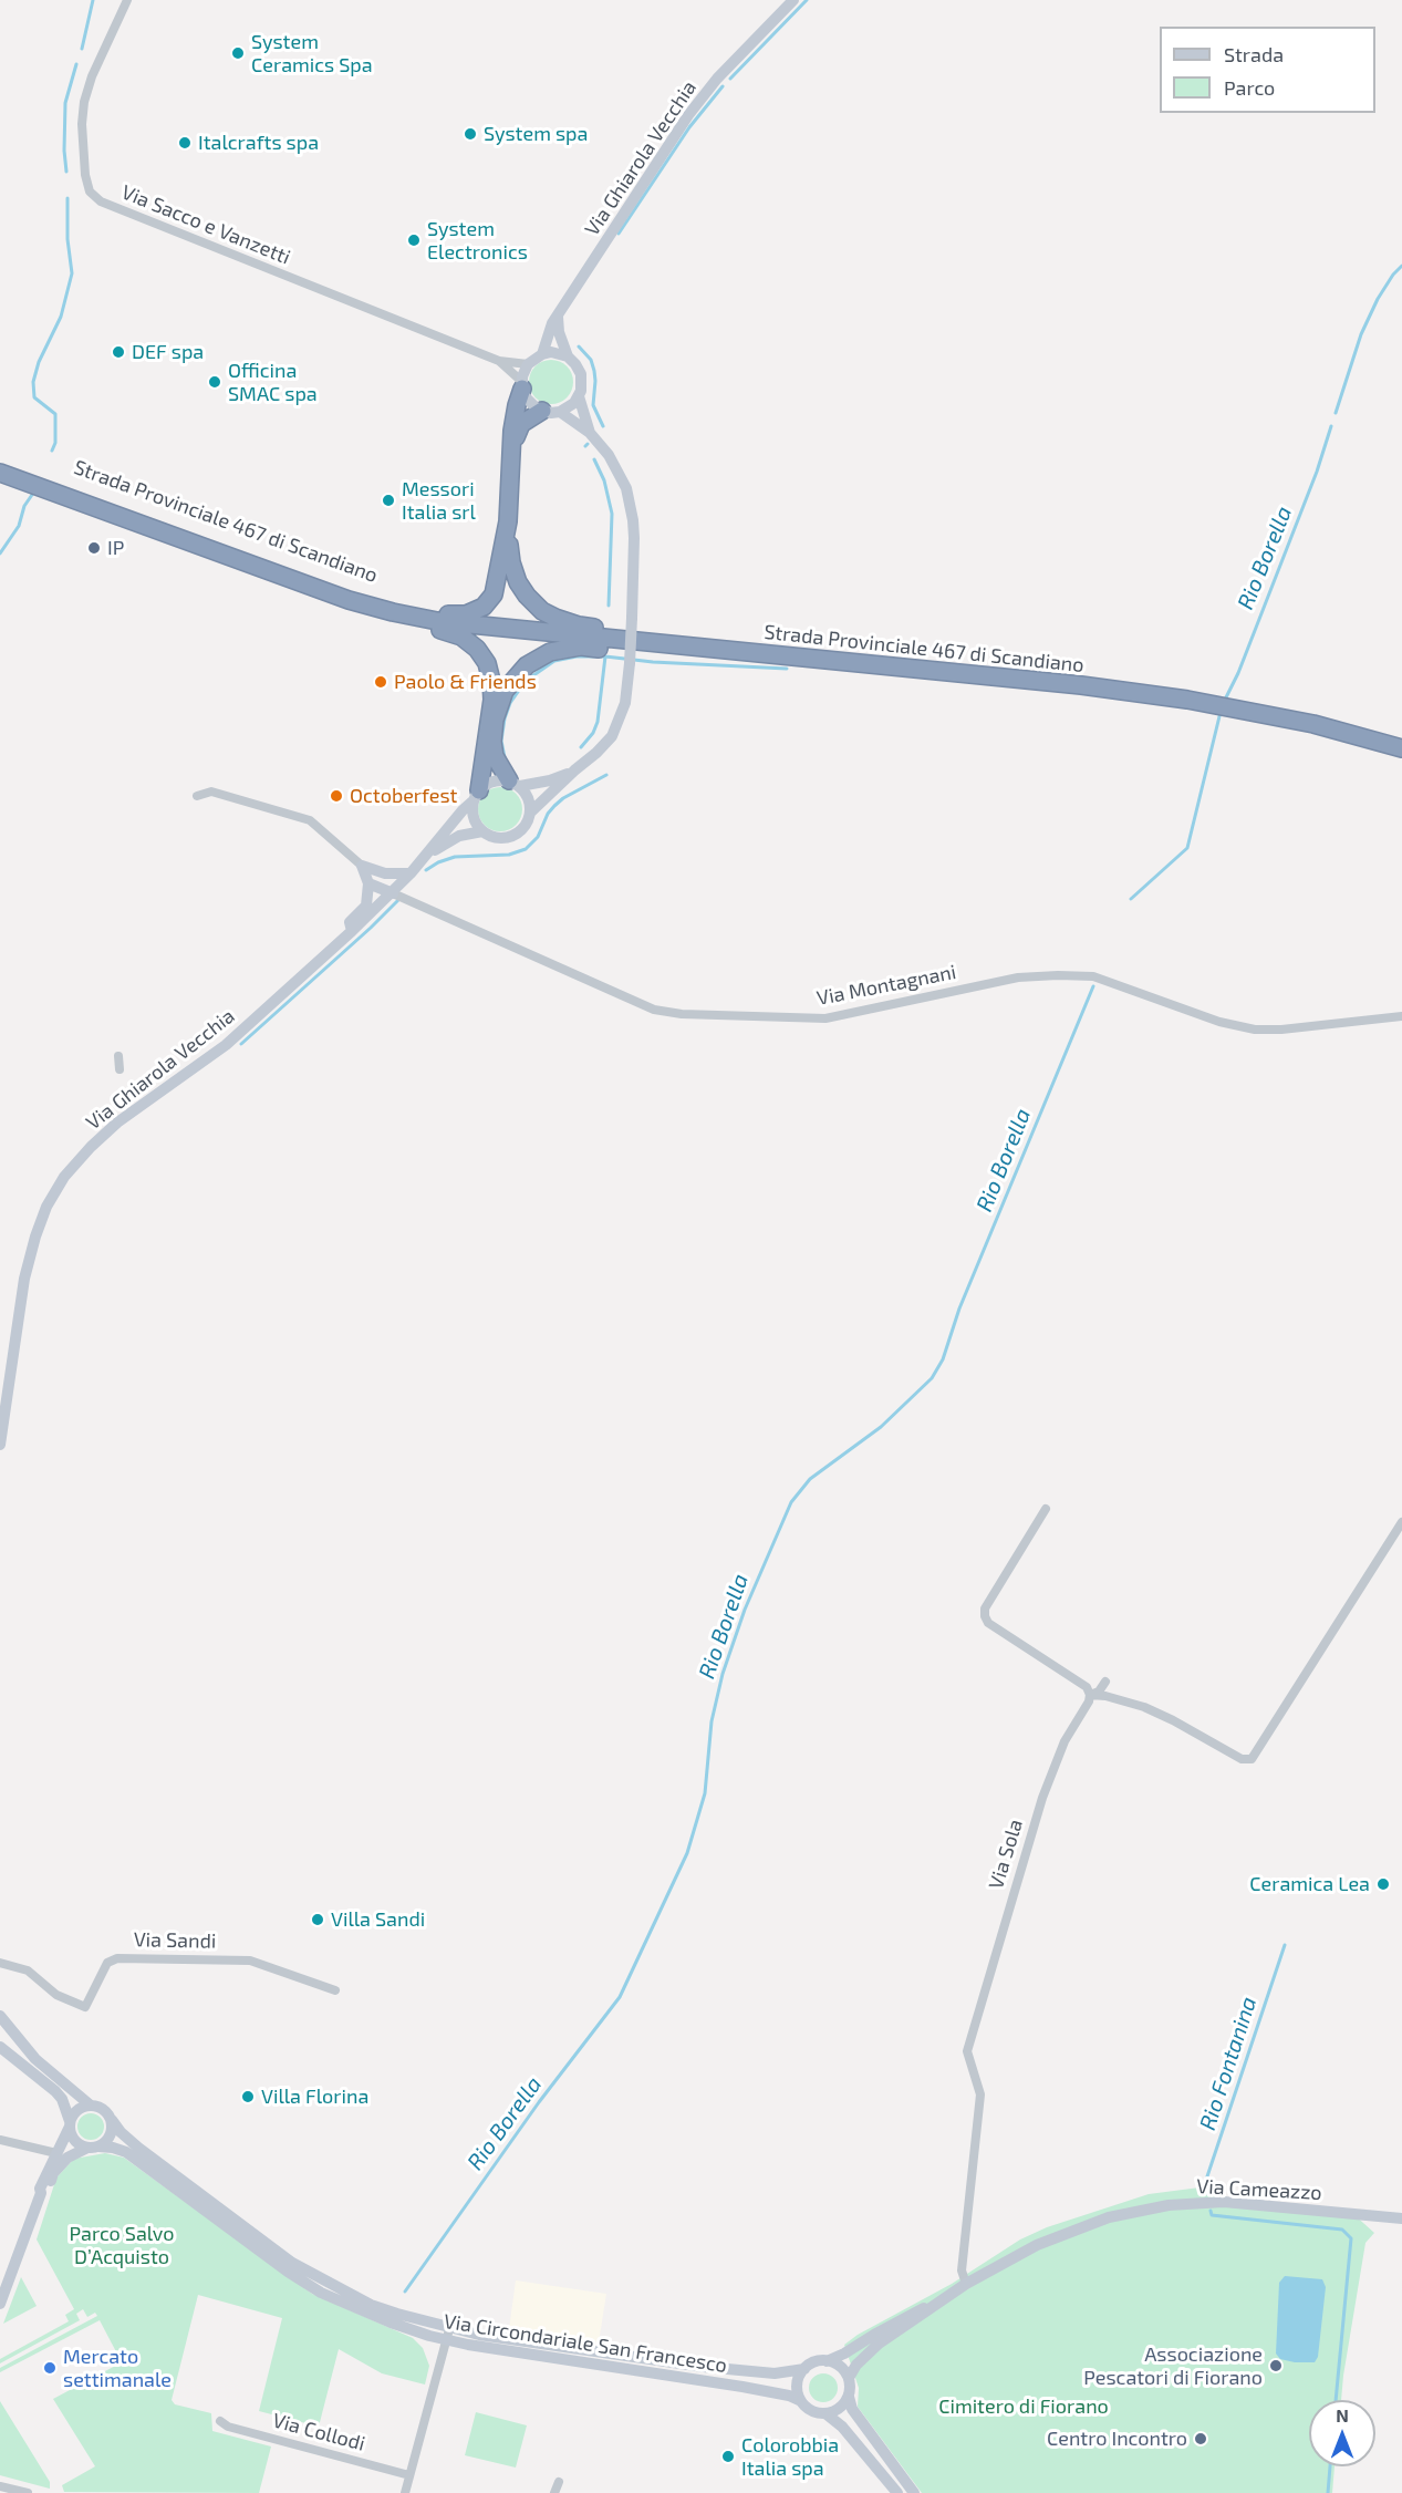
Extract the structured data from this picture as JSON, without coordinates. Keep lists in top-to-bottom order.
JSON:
{
  "streets": {
    "highway": ["Strada Provinciale 467 di Scandiano"],
    "street": [
      "Via Ghiarola Vecchia",
      "Via Sacco e Vanzetti",
      "Via Montagnani",
      "Via Sola",
      "Via Sandi",
      "Via Cameazzo",
      "Via Circondariale San Francesco",
      "Via Collodi"
    ]
  },
  "crossings": [
    ["Via Ghiarola Vecchia", "Via Sacco e Vanzetti"],
    ["Via Ghiarola Vecchia", "Via Montagnani"],
    ["Via Sola", "Via Cameazzo"],
    ["Via Cameazzo", "Via Circondariale San Francesco"]
  ],
  "water": ["Rio Borella", "Rio Fontanina"],
  "parks": ["Parco Salvo D’Acquisto", "Cimitero di Fiorano"],
  "places": [
    "System Ceramics Spa",
    "System spa",
    "Italcrafts spa",
    "System Electronics",
    "DEF spa",
    "Officina SMAC spa",
    "Messori Italia srl",
    "IP",
    "Paolo & Friends",
    "Octoberfest",
    "Ceramica Lea",
    "Villa Sandi",
    "Villa Florina",
    "Associazione Pescatori di Fiorano",
    "Mercato settimanale",
    "Centro Incontro",
    "Colorobbia Italia spa"
  ],
  "legend": ["Strada", "Parco"],
  "north": "top"
}
